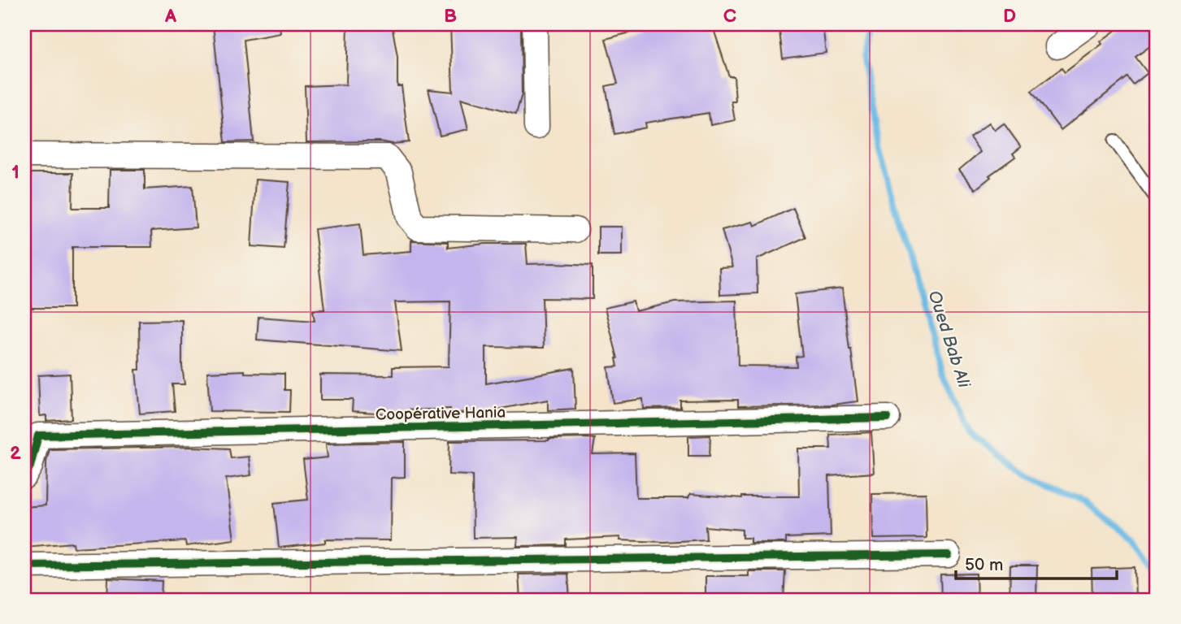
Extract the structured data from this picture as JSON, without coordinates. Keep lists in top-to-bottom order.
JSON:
{
  "streets": {
    "street": ["Coopérative Hania"]
  },
  "water": ["Oued Bab Ali"],
  "scale_bar": "50 m",
  "grid": {
    "columns": [
      "A",
      "B",
      "C",
      "D"
    ],
    "rows": ["1", "2"]
  }
}
